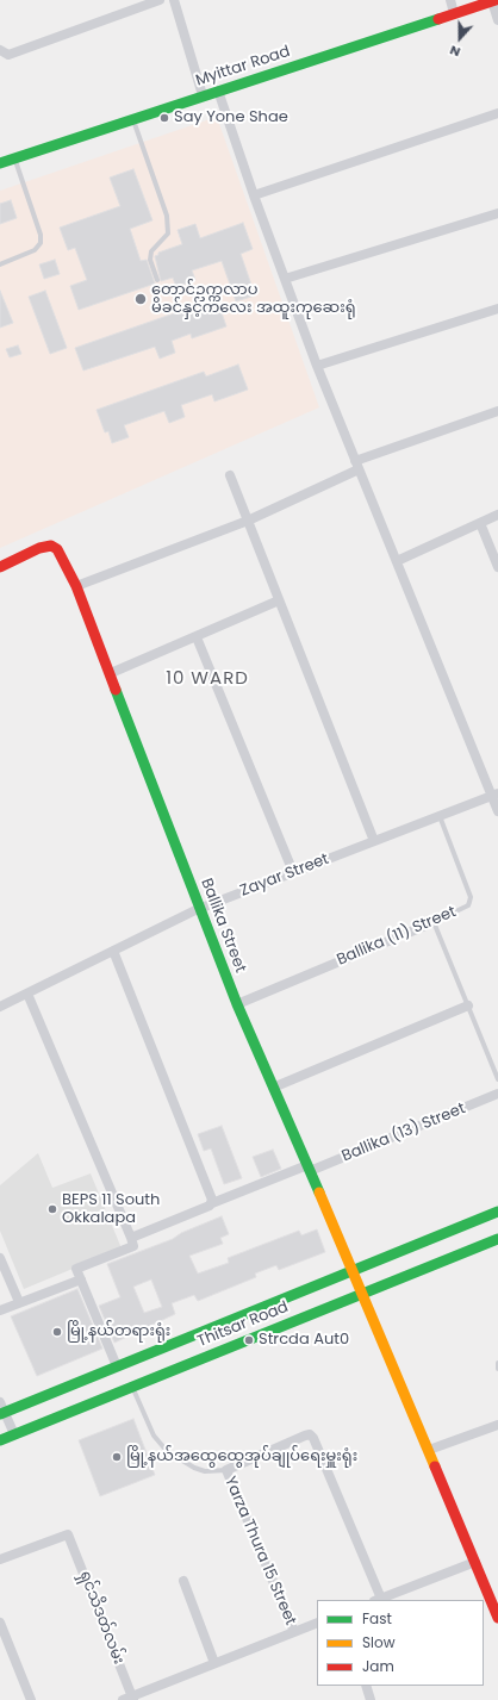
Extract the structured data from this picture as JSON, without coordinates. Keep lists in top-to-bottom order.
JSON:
{
  "streets": {
    "main road": ["Myittar Road", "Ballika Street", "Thitsar Road"],
    "street": [
      "Zayar Street",
      "Ballika (11) Street",
      "Ballika (13) Street",
      "Yarza Thura 15 Street",
      "ရှင်သိဒတ်လမ်း"
    ]
  },
  "crossings": [
    ["Zayar Street", "Ballika Street"],
    ["Zayar Street", "Ballika (11) Street"],
    ["Ballika Street", "Ballika (11) Street"],
    ["Ballika Street", "Ballika (13) Street"],
    ["Ballika Street", "Thitsar Road"]
  ],
  "districts": ["10 WARD"],
  "places": [
    "Say Yone Shae",
    "တောင်ဥက္ကလာပ မိခင်နှင့်ကလေး အထူးကုဆေးရုံ",
    "BEPS 11 South Okkalapa",
    "မြို့နယ်တရားရုံး",
    "Strcda Aut0",
    "မြို့နယ်အထွေထွေအုပ်ချုပ်ရေးမှူးရုံး"
  ],
  "legend": ["Fast", "Slow", "Jam"],
  "north": "bottom"
}
